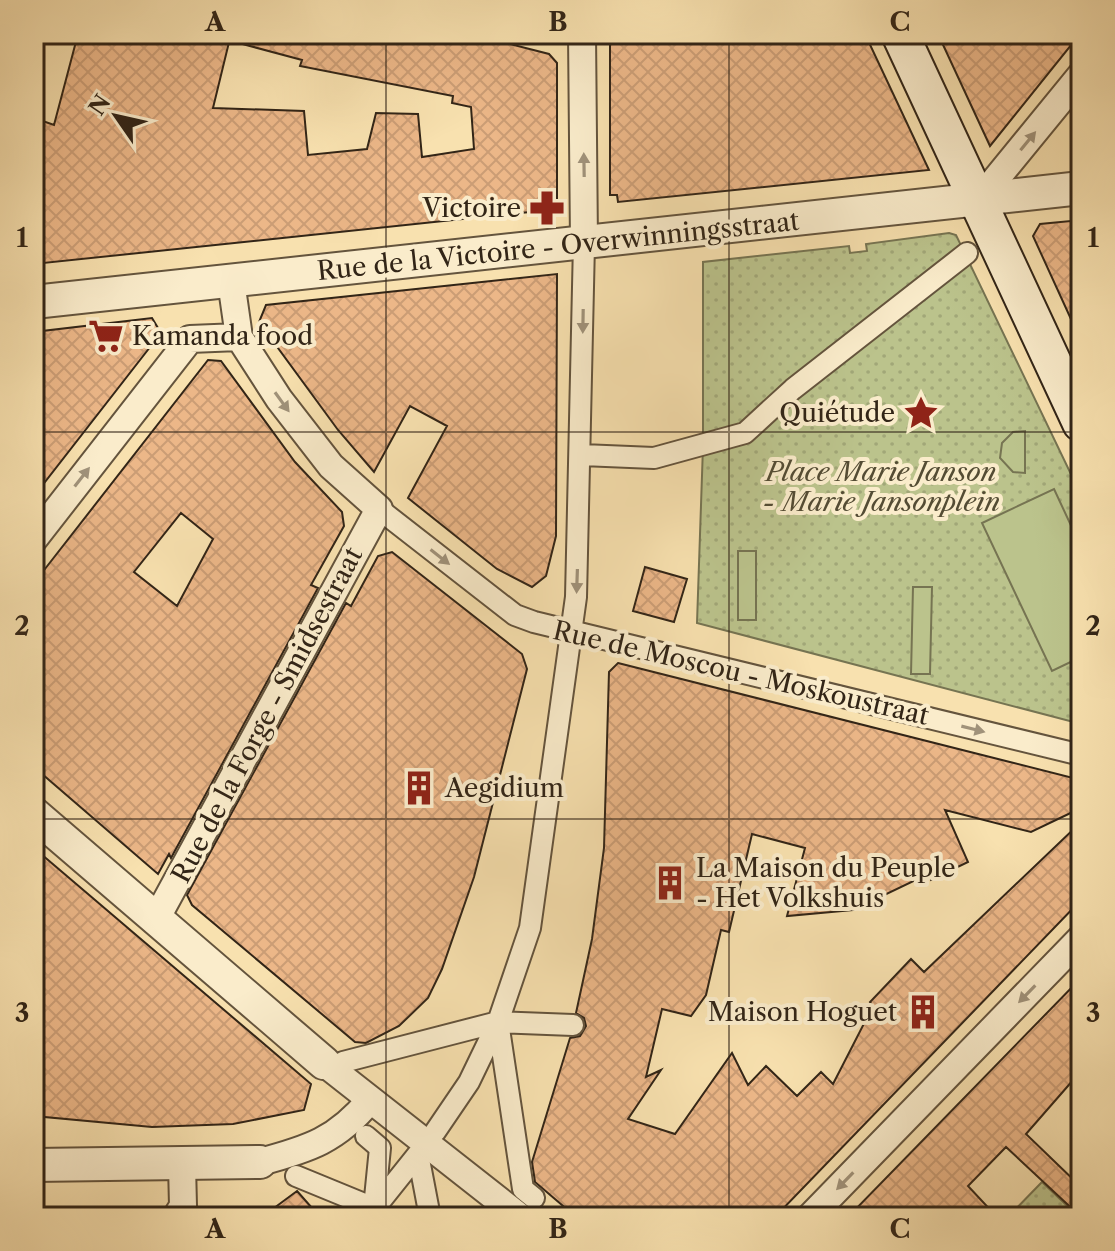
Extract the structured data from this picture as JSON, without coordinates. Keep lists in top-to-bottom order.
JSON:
{
  "streets": {
    "street": ["Rue de la Victoire - Overwinningsstraat", "Rue de Moscou - Moskoustraat", "Rue de la Forge - Smidsestraat"]
  },
  "crossings": [
    ["Rue de la Victoire - Overwinningsstraat", "Rue de Moscou - Moskoustraat"],
    ["Rue de Moscou - Moskoustraat", "Rue de la Forge - Smidsestraat"]
  ],
  "one_way": ["Rue de Moscou - Moskoustraat"],
  "parks": ["Place Marie Janson - Marie Jansonplein"],
  "places": {
    "pharmacy": ["Victoire"],
    "supermarket": ["Kamanda food"],
    "place": ["Quiétude"],
    "building": ["Aegidium", "La Maison du Peuple - Het Volkshuis", "Maison Hoguet"]
  },
  "north": "top left",
  "grid": {
    "columns": ["A", "B", "C"],
    "rows": ["1", "2", "3"]
  }
}
